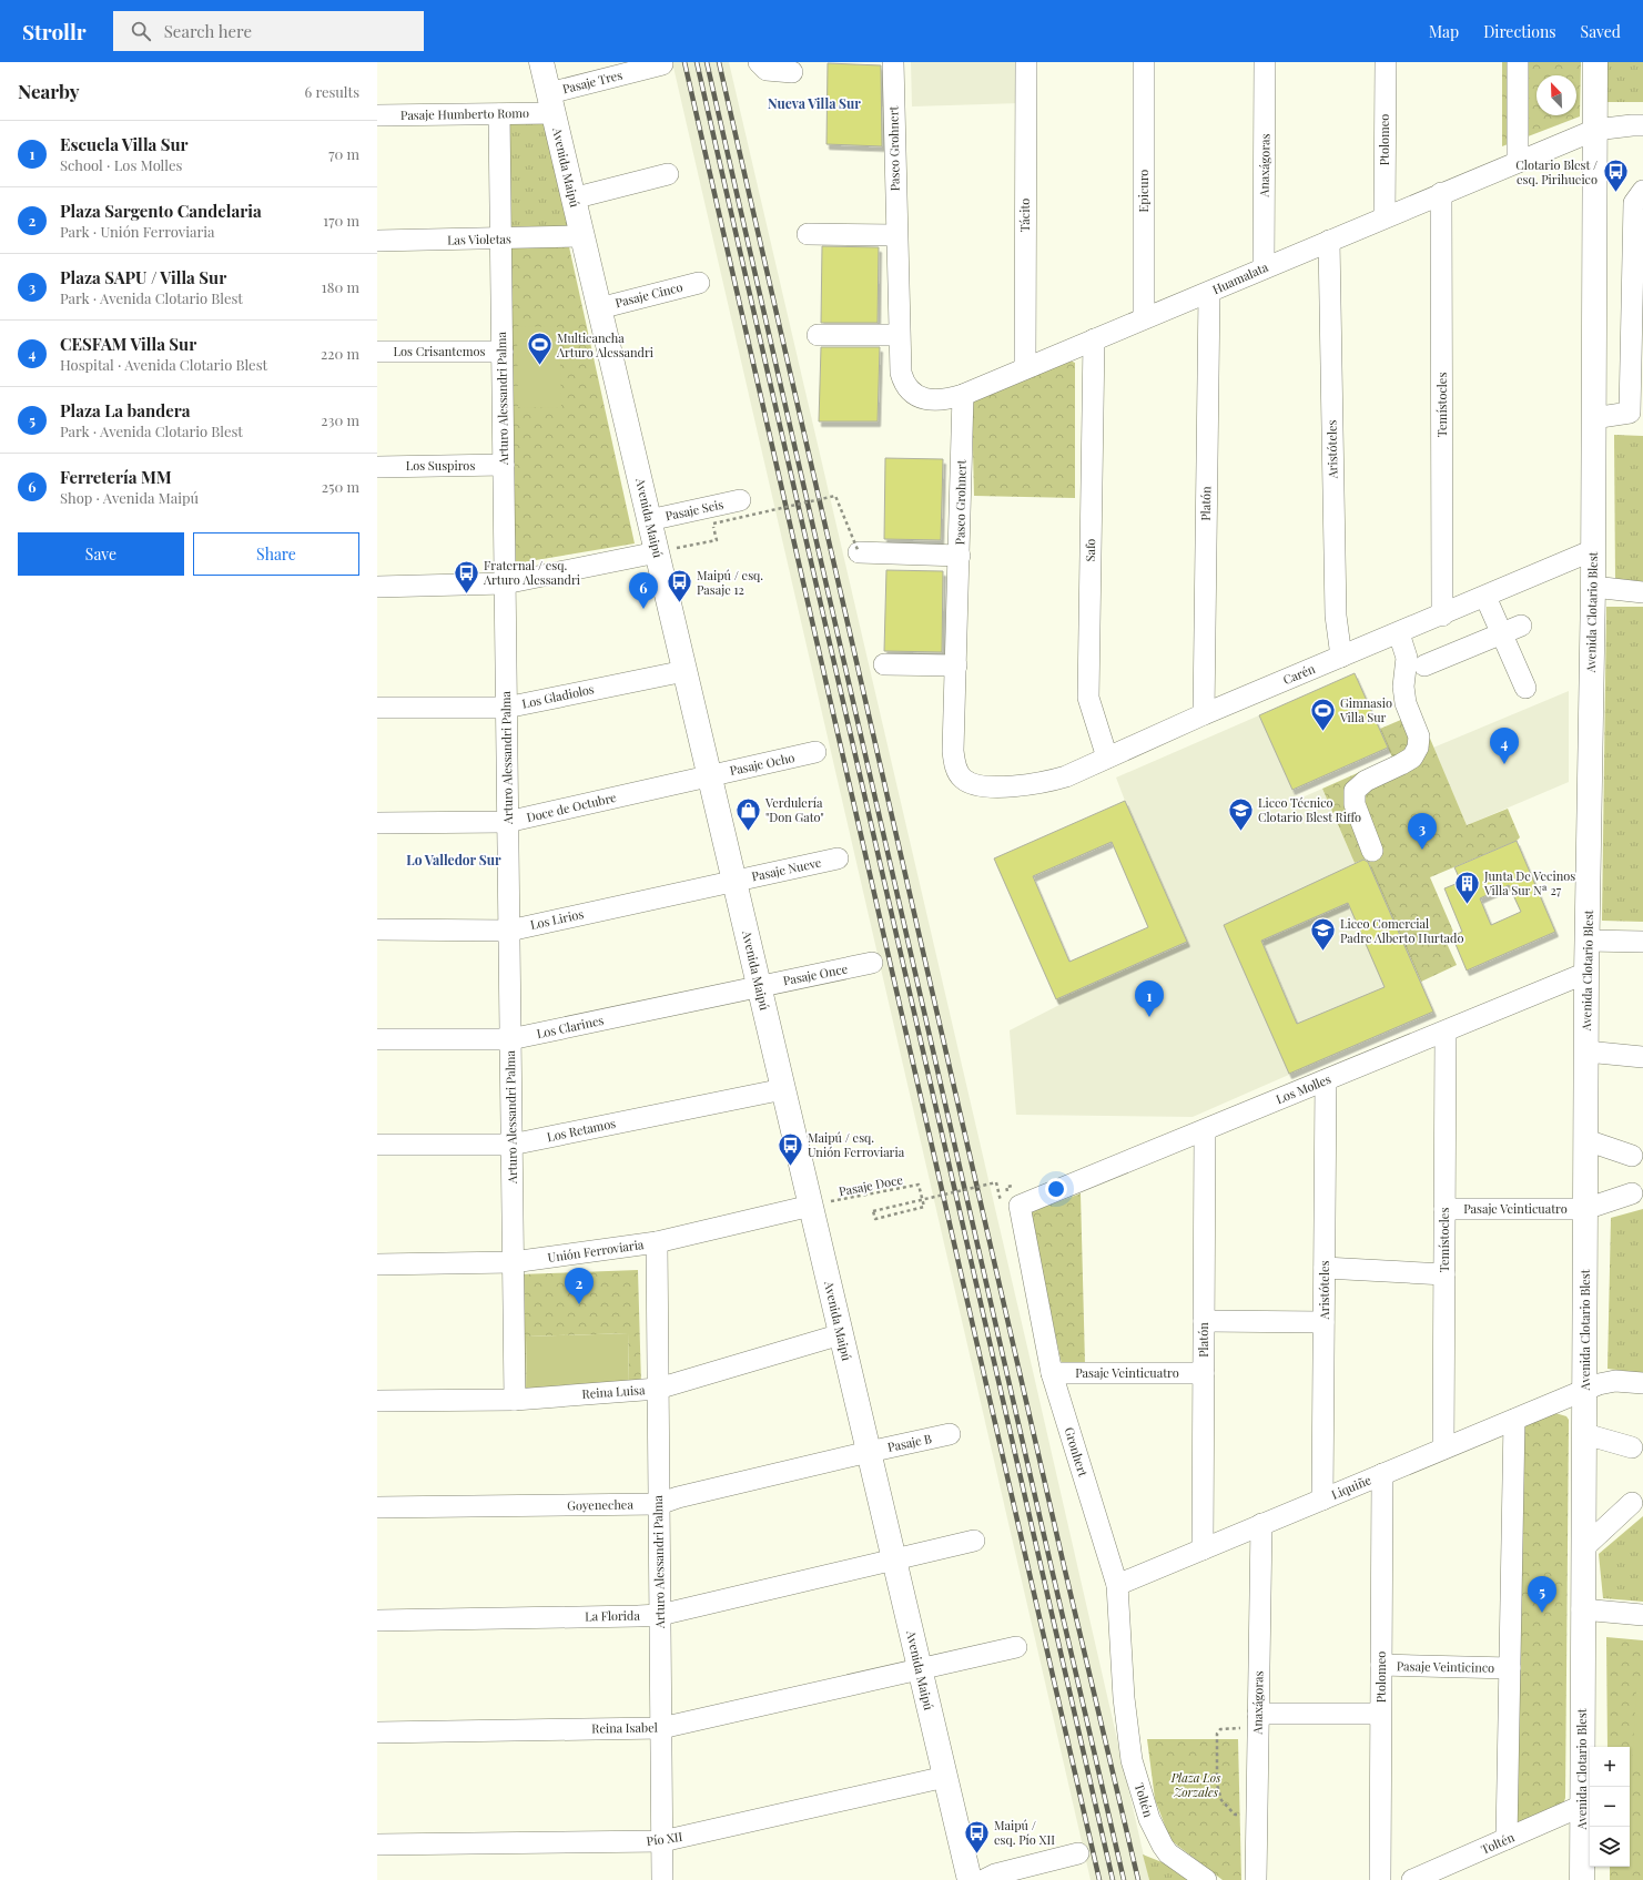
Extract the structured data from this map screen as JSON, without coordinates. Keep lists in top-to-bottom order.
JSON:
{
  "streets": {
    "main road": ["Avenida Maipú", "Avenida Clotario Blest"],
    "street": [
      "Pasaje Tres",
      "Pasaje Humberto Romo",
      "Ptolomeo",
      "Paseo Grohnert",
      "Anaxágoras",
      "Epicuro",
      "Tácito",
      "Las Violetas",
      "Huamalata",
      "Pasaje Cinco",
      "Los Crisantemos",
      "Arturo Alessandri Palma",
      "Temístocles",
      "Aristóteles",
      "Los Suspiros",
      "Platón",
      "Pasaje Seis",
      "Safo",
      "Carén",
      "Los Gladiolos",
      "Pasaje Ocho",
      "Doce de Octubre",
      "Pasaje Nueve",
      "Los Lirios",
      "Pasaje Once",
      "Los Clarines",
      "Los Molles",
      "Los Retamos",
      "Pasaje Veinticuatro",
      "Unión Ferroviaria",
      "Reina Luisa",
      "Pasaje B",
      "Gronhert",
      "Liquiñe",
      "Goyenechea",
      "La Florida",
      "Pasaje Veinticinco",
      "Reina Isabel",
      "Toltén",
      "Pío XII"
    ],
    "path": ["Pasaje Doce"]
  },
  "crossings": [
    ["Pasaje Tres", "Pasaje Humberto Romo"],
    ["Pasaje Tres", "Avenida Maipú"],
    ["Pasaje Humberto Romo", "Avenida Maipú"],
    ["Pasaje Humberto Romo", "Arturo Alessandri Palma"],
    ["Ptolomeo", "Huamalata"],
    ["Ptolomeo", "Liquiñe"],
    ["Ptolomeo", "Pasaje Veinticinco"],
    ["Paseo Grohnert", "Huamalata"],
    ["Paseo Grohnert", "Carén"],
    ["Anaxágoras", "Huamalata"],
    ["Anaxágoras", "Liquiñe"],
    ["Avenida Maipú", "Las Violetas"],
    ["Avenida Maipú", "Pasaje Cinco"],
    ["Avenida Maipú", "Pasaje Seis"],
    ["Avenida Maipú", "Los Gladiolos"],
    ["Avenida Maipú", "Pasaje Ocho"],
    ["Avenida Maipú", "Doce de Octubre"],
    ["Avenida Maipú", "Pasaje Nueve"],
    ["Avenida Maipú", "Los Lirios"],
    ["Avenida Maipú", "Pasaje Once"],
    ["Avenida Maipú", "Los Clarines"],
    ["Avenida Maipú", "Los Retamos"],
    ["Avenida Maipú", "Pasaje Doce"],
    ["Avenida Maipú", "Unión Ferroviaria"],
    ["Avenida Maipú", "Reina Luisa"],
    ["Avenida Maipú", "Pasaje B"],
    ["Avenida Maipú", "Goyenechea"],
    ["Avenida Maipú", "La Florida"],
    ["Avenida Maipú", "Reina Isabel"],
    ["Avenida Maipú", "Pío XII"],
    ["Epicuro", "Huamalata"],
    ["Tácito", "Huamalata"],
    ["Las Violetas", "Arturo Alessandri Palma"],
    ["Huamalata", "Temístocles"],
    ["Huamalata", "Aristóteles"],
    ["Huamalata", "Platón"],
    ["Huamalata", "Safo"],
    ["Huamalata", "Avenida Clotario Blest"],
    ["Los Crisantemos", "Arturo Alessandri Palma"],
    ["Arturo Alessandri Palma", "Los Suspiros"],
    ["Arturo Alessandri Palma", "Los Gladiolos"],
    ["Arturo Alessandri Palma", "Doce de Octubre"],
    ["Arturo Alessandri Palma", "Los Lirios"],
    ["Arturo Alessandri Palma", "Los Clarines"],
    ["Arturo Alessandri Palma", "Los Retamos"],
    ["Arturo Alessandri Palma", "Unión Ferroviaria"],
    ["Arturo Alessandri Palma", "Reina Luisa"],
    ["Arturo Alessandri Palma", "Goyenechea"],
    ["Arturo Alessandri Palma", "La Florida"],
    ["Arturo Alessandri Palma", "Reina Isabel"],
    ["Arturo Alessandri Palma", "Pío XII"],
    ["Temístocles", "Carén"],
    ["Temístocles", "Los Molles"],
    ["Temístocles", "Pasaje Veinticuatro"],
    ["Temístocles", "Liquiñe"],
    ["Aristóteles", "Carén"],
    ["Aristóteles", "Los Molles"],
    ["Aristóteles", "Liquiñe"],
    ["Platón", "Carén"],
    ["Platón", "Los Molles"],
    ["Platón", "Pasaje Veinticuatro"],
    ["Platón", "Liquiñe"],
    ["Safo", "Carén"],
    ["Avenida Clotario Blest", "Carén"],
    ["Avenida Clotario Blest", "Los Molles"],
    ["Avenida Clotario Blest", "Pasaje Veinticuatro"],
    ["Avenida Clotario Blest", "Liquiñe"],
    ["Avenida Clotario Blest", "Toltén"],
    ["Pasaje Ocho", "Doce de Octubre"],
    ["Pasaje Nueve", "Los Lirios"],
    ["Pasaje Once", "Los Clarines"],
    ["Los Molles", "Gronhert"],
    ["Pasaje Doce", "Unión Ferroviaria"],
    ["Pasaje Veinticuatro", "Gronhert"],
    ["Pasaje B", "Goyenechea"],
    ["Gronhert", "Liquiñe"],
    ["Gronhert", "Toltén"]
  ],
  "districts": ["Nueva Villa Sur", "Lo Valledor Sur"],
  "parks": ["Plaza Los Zorzales"],
  "places": {
    "bus stop": [
      "Clotario Blest / esq. Pirihueico",
      "Fraternal / esq. Arturo Alessandri",
      "Maipú / esq. Pasaje 12",
      "Maipú / esq. Unión Ferroviaria",
      "Maipú / esq. Pío XII"
    ],
    "sports": ["Multicancha Arturo Alessandri", "Gimnasio Villa Sur"],
    "shop": ["Verdulería \"Don Gato\""],
    "school or university": ["Liceo Técnico Clotario Blest Riffo", "Liceo Comercial Padre Alberto Hurtado"],
    "building": ["Junta De Vecinos Villa Sur Nª 27"]
  },
  "north": "top left",
  "page": {
    "header": "Strollr",
    "search": "Search here",
    "nav": ["Map", "Directions", "Saved"],
    "heading": ["Nearby", "6 results"],
    "list": [
      {
        "mark": "1",
        "name": "Escuela Villa Sur",
        "note": "School · Los Molles",
        "value": "70 m"
      },
      {
        "mark": "2",
        "name": "Plaza Sargento Candelaria",
        "note": "Park · Unión Ferroviaria",
        "value": "170 m"
      },
      {
        "mark": "3",
        "name": "Plaza SAPU / Villa Sur",
        "note": "Park · Avenida Clotario Blest",
        "value": "180 m"
      },
      {
        "mark": "4",
        "name": "CESFAM Villa Sur",
        "note": "Hospital · Avenida Clotario Blest",
        "value": "220 m"
      },
      {
        "mark": "5",
        "name": "Plaza La bandera",
        "note": "Park · Avenida Clotario Blest",
        "value": "230 m"
      },
      {
        "mark": "6",
        "name": "Ferretería MM",
        "note": "Shop · Avenida Maipú",
        "value": "250 m"
      }
    ],
    "buttons": ["Save", "Share"],
    "pins": [
      "6",
      "4",
      "3",
      "1",
      "2",
      "5"
    ],
    "map_buttons": ["+", "−"]
  }
}
